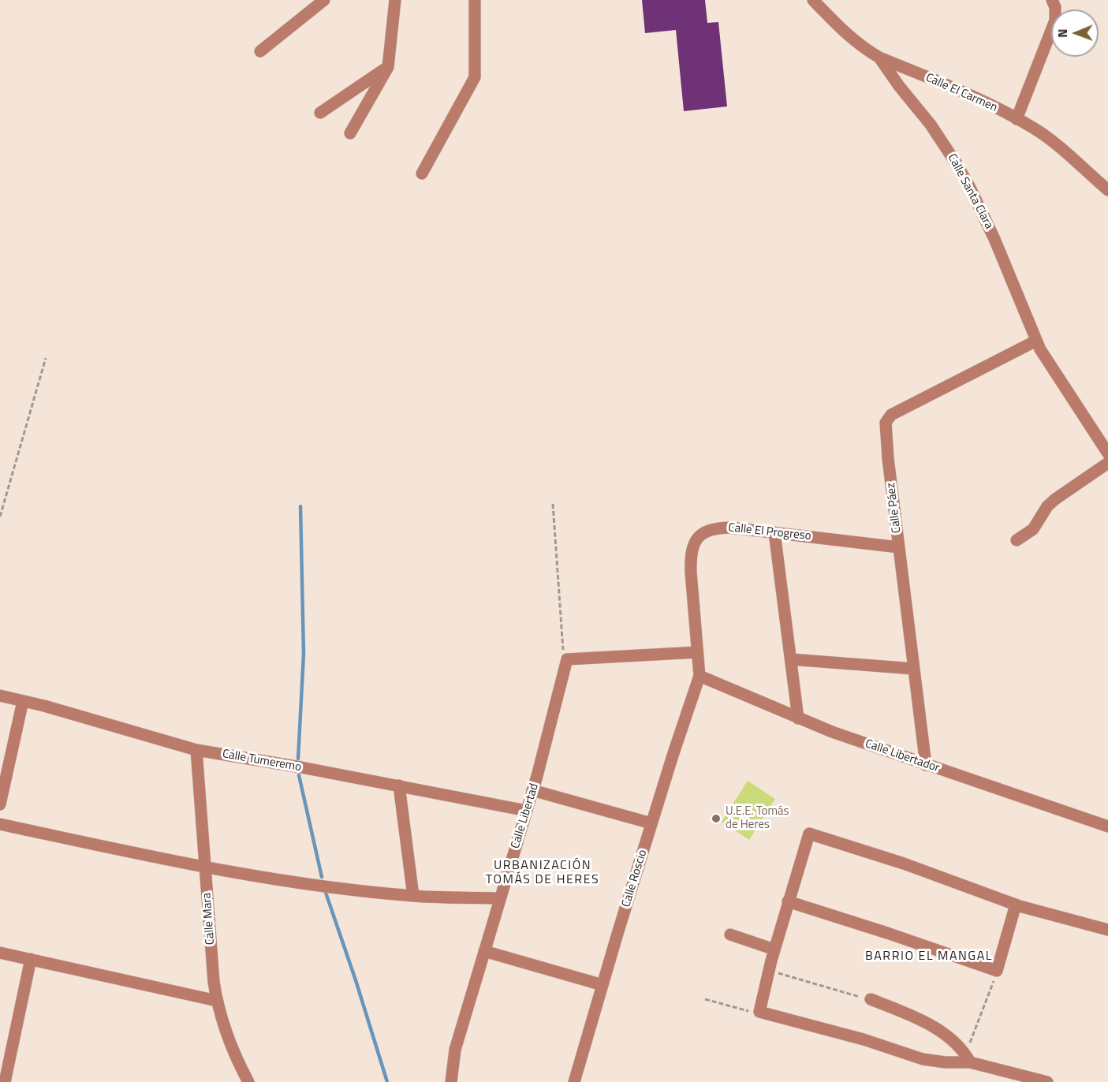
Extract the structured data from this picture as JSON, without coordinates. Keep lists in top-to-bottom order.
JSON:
{
  "streets": {
    "street": [
      "Calle El Carmen",
      "Calle Santa Clara",
      "Calle Páez",
      "Calle El Progreso",
      "Calle Libertador",
      "Calle Tumeremo",
      "Calle Libertad",
      "Calle Roscio",
      "Calle Mara"
    ]
  },
  "crossings": [
    ["Calle El Carmen", "Calle Santa Clara"],
    ["Calle Santa Clara", "Calle Páez"],
    ["Calle Páez", "Calle El Progreso"],
    ["Calle Páez", "Calle Libertador"],
    ["Calle El Progreso", "Calle Libertador"],
    ["Calle El Progreso", "Calle Roscio"],
    ["Calle Libertador", "Calle Roscio"],
    ["Calle Tumeremo", "Calle Libertad"],
    ["Calle Tumeremo", "Calle Mara"]
  ],
  "districts": ["URBANIZACIÓN TOMÁS DE HERES", "BARRIO EL MANGAL"],
  "places": ["U.E.E. Tomás de Heres"],
  "north": "left"
}
